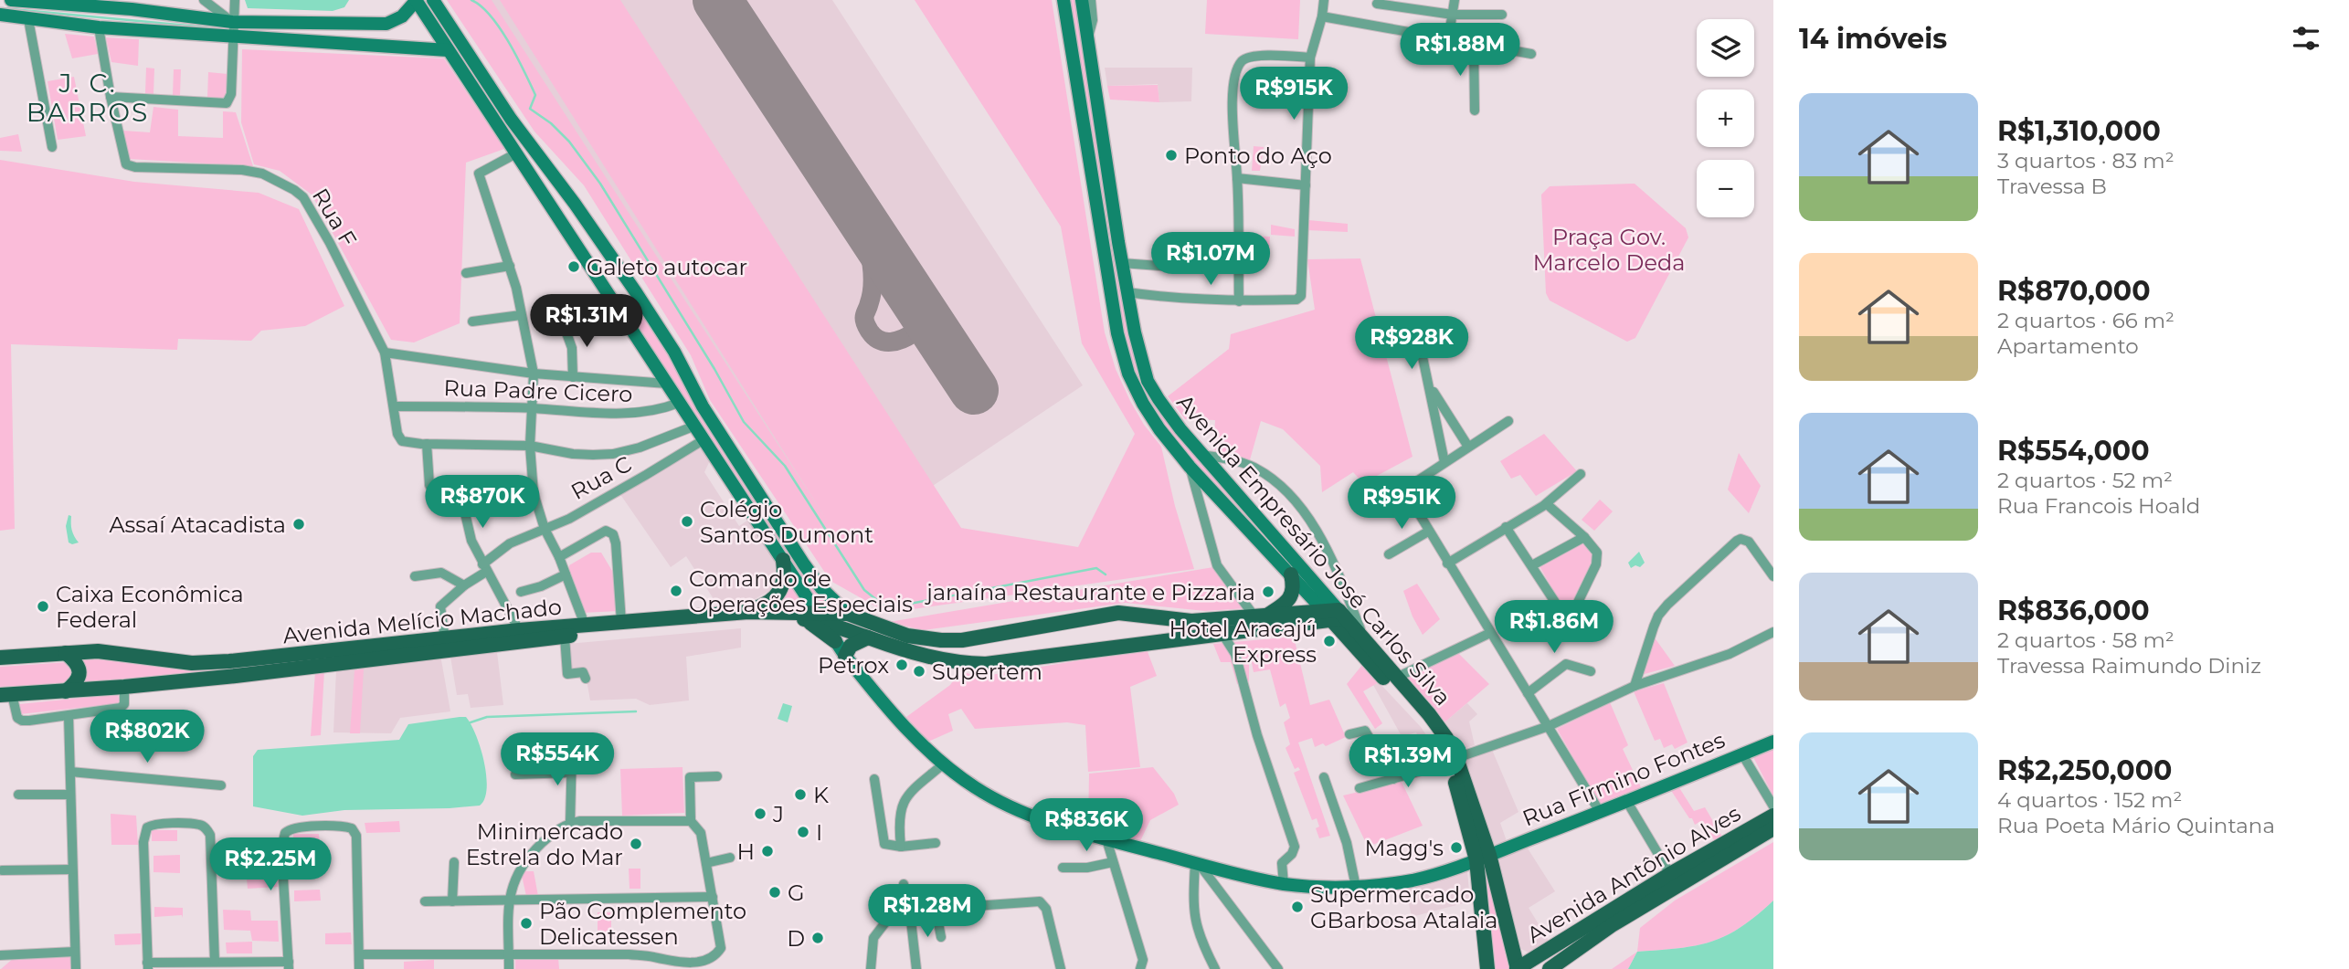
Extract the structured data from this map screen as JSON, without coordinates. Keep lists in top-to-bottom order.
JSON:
{
  "streets": {
    "main road": [
      "Avenida Empresário José Carlos Silva",
      "Avenida Melício Machado",
      "Rua Firmino Fontes",
      "Avenida Antônio Alves"
    ],
    "street": ["Rua F", "Rua Padre Cicero", "Rua C"]
  },
  "crossings": [
    ["Rua F", "Rua Padre Cicero"],
    ["Rua C", "Avenida Melício Machado"],
    ["Avenida Empresário José Carlos Silva", "Avenida Melício Machado"],
    ["Avenida Empresário José Carlos Silva", "Rua Firmino Fontes"],
    ["Avenida Empresário José Carlos Silva", "Avenida Antônio Alves"]
  ],
  "districts": ["J. C. BARROS"],
  "parks": ["Praça Gov. Marcelo Deda"],
  "places": [
    "Ponto do Aço",
    "Galeto autocar",
    "Colégio Santos Dumont",
    "Assaí Atacadista",
    "Comando de Operações Especiais",
    "janaína Restaurante e Pizzaria",
    "Caixa Econômica Federal",
    "Hotel Aracajú Express",
    "Petrox",
    "Supertem",
    "K",
    "J",
    "I",
    "Minimercado Estrela do Mar",
    "Magg's",
    "H",
    "G",
    "Supermercado GBarbosa Atalaia",
    "Pão Complemento Delicatessen",
    "D"
  ],
  "page": {
    "heading": "14 imóveis",
    "map_buttons": ["+", "−"],
    "price": [
      "R$1.88M",
      "R$915K",
      "R$1.07M",
      "R$1.31M",
      "R$928K",
      "R$870K",
      "R$951K",
      "R$1.86M",
      "R$802K",
      "R$554K",
      "R$1.39M",
      "R$836K",
      "R$2.25M",
      "R$1.28M"
    ],
    "list": [
      {
        "name": "R$1,310,000",
        "note": "3 quartos · 83 m² · Travessa B"
      },
      {
        "name": "R$870,000",
        "note": "2 quartos · 66 m² · Apartamento"
      },
      {
        "name": "R$554,000",
        "note": "2 quartos · 52 m² · Rua Francois Hoald"
      },
      {
        "name": "R$836,000",
        "note": "2 quartos · 58 m² · Travessa Raimundo Diniz"
      },
      {
        "name": "R$2,250,000",
        "note": "4 quartos · 152 m² · Rua Poeta Mário Quintana"
      }
    ]
  }
}
